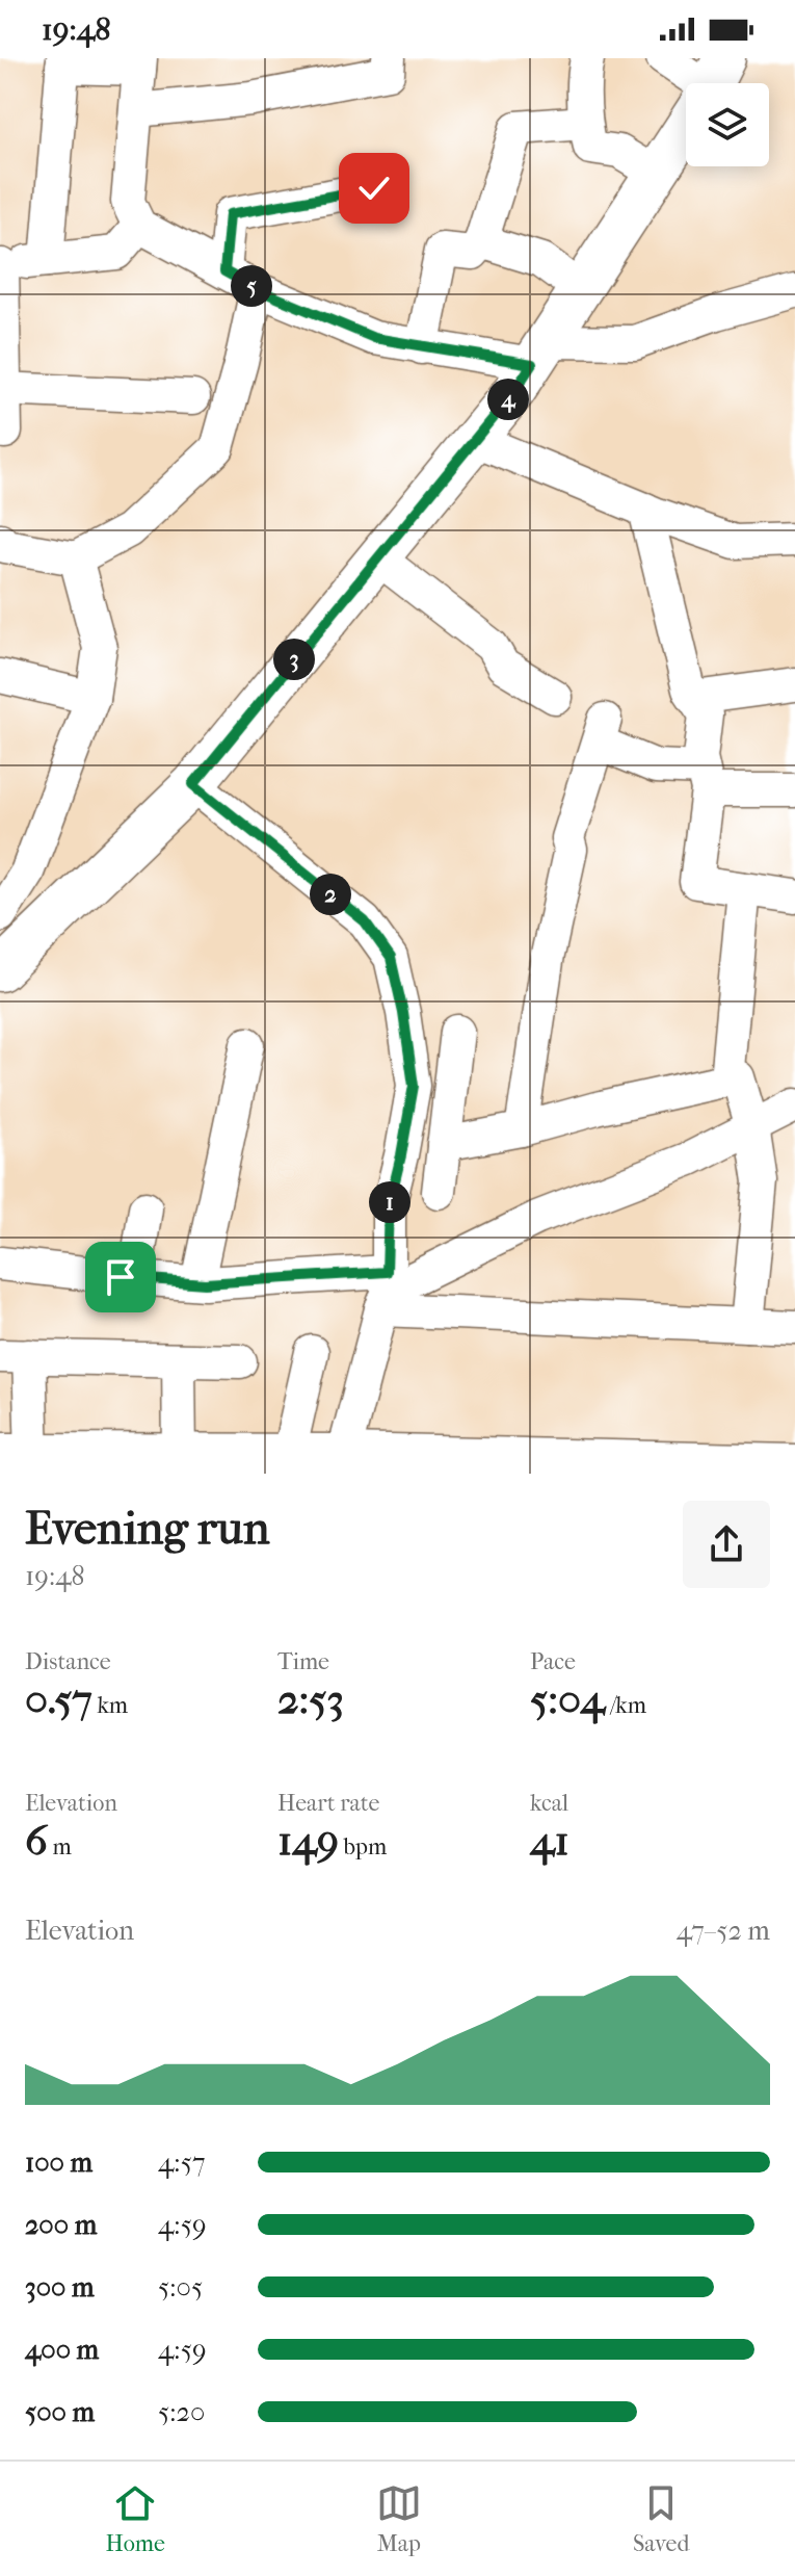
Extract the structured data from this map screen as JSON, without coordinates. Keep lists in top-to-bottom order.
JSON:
{
  "page": {
    "status": "19:48",
    "pins": [
      "5",
      "4",
      "3",
      "2",
      "1"
    ],
    "heading": ["Evening run", "19:48"],
    "stats": [
      ["Distance", "0.57 km"],
      ["Time", "2:53"],
      ["Pace", "5:04 /km"],
      ["Elevation", "6 m"],
      ["Heart rate", "149 bpm"],
      ["kcal", "41"]
    ],
    "chart": ["Elevation", "47–52 m"],
    "list": [
      {
        "name": "100 m",
        "note": "4:57"
      },
      {
        "name": "200 m",
        "note": "4:59"
      },
      {
        "name": "300 m",
        "note": "5:05"
      },
      {
        "name": "400 m",
        "note": "4:59"
      },
      {
        "name": "500 m",
        "note": "5:20"
      }
    ],
    "tabs": ["Home", "Map", "Saved"]
  }
}
